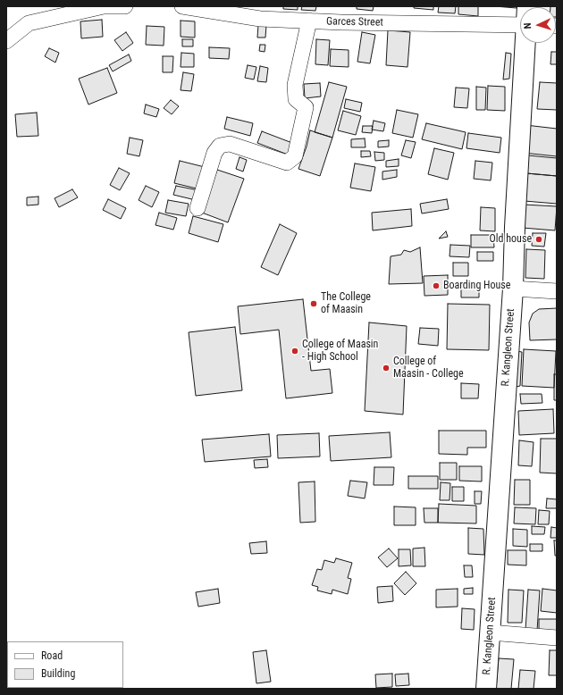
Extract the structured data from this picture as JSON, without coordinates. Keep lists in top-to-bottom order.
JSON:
{
  "streets": {
    "main road": ["R. Kangleon Street"],
    "street": ["Garces Street"]
  },
  "places": [
    "Old house",
    "Boarding House",
    "The College of Maasin",
    "College of Maasin - High School",
    "College of Maasin - College"
  ],
  "legend": ["Road", "Building"],
  "north": "left"
}
